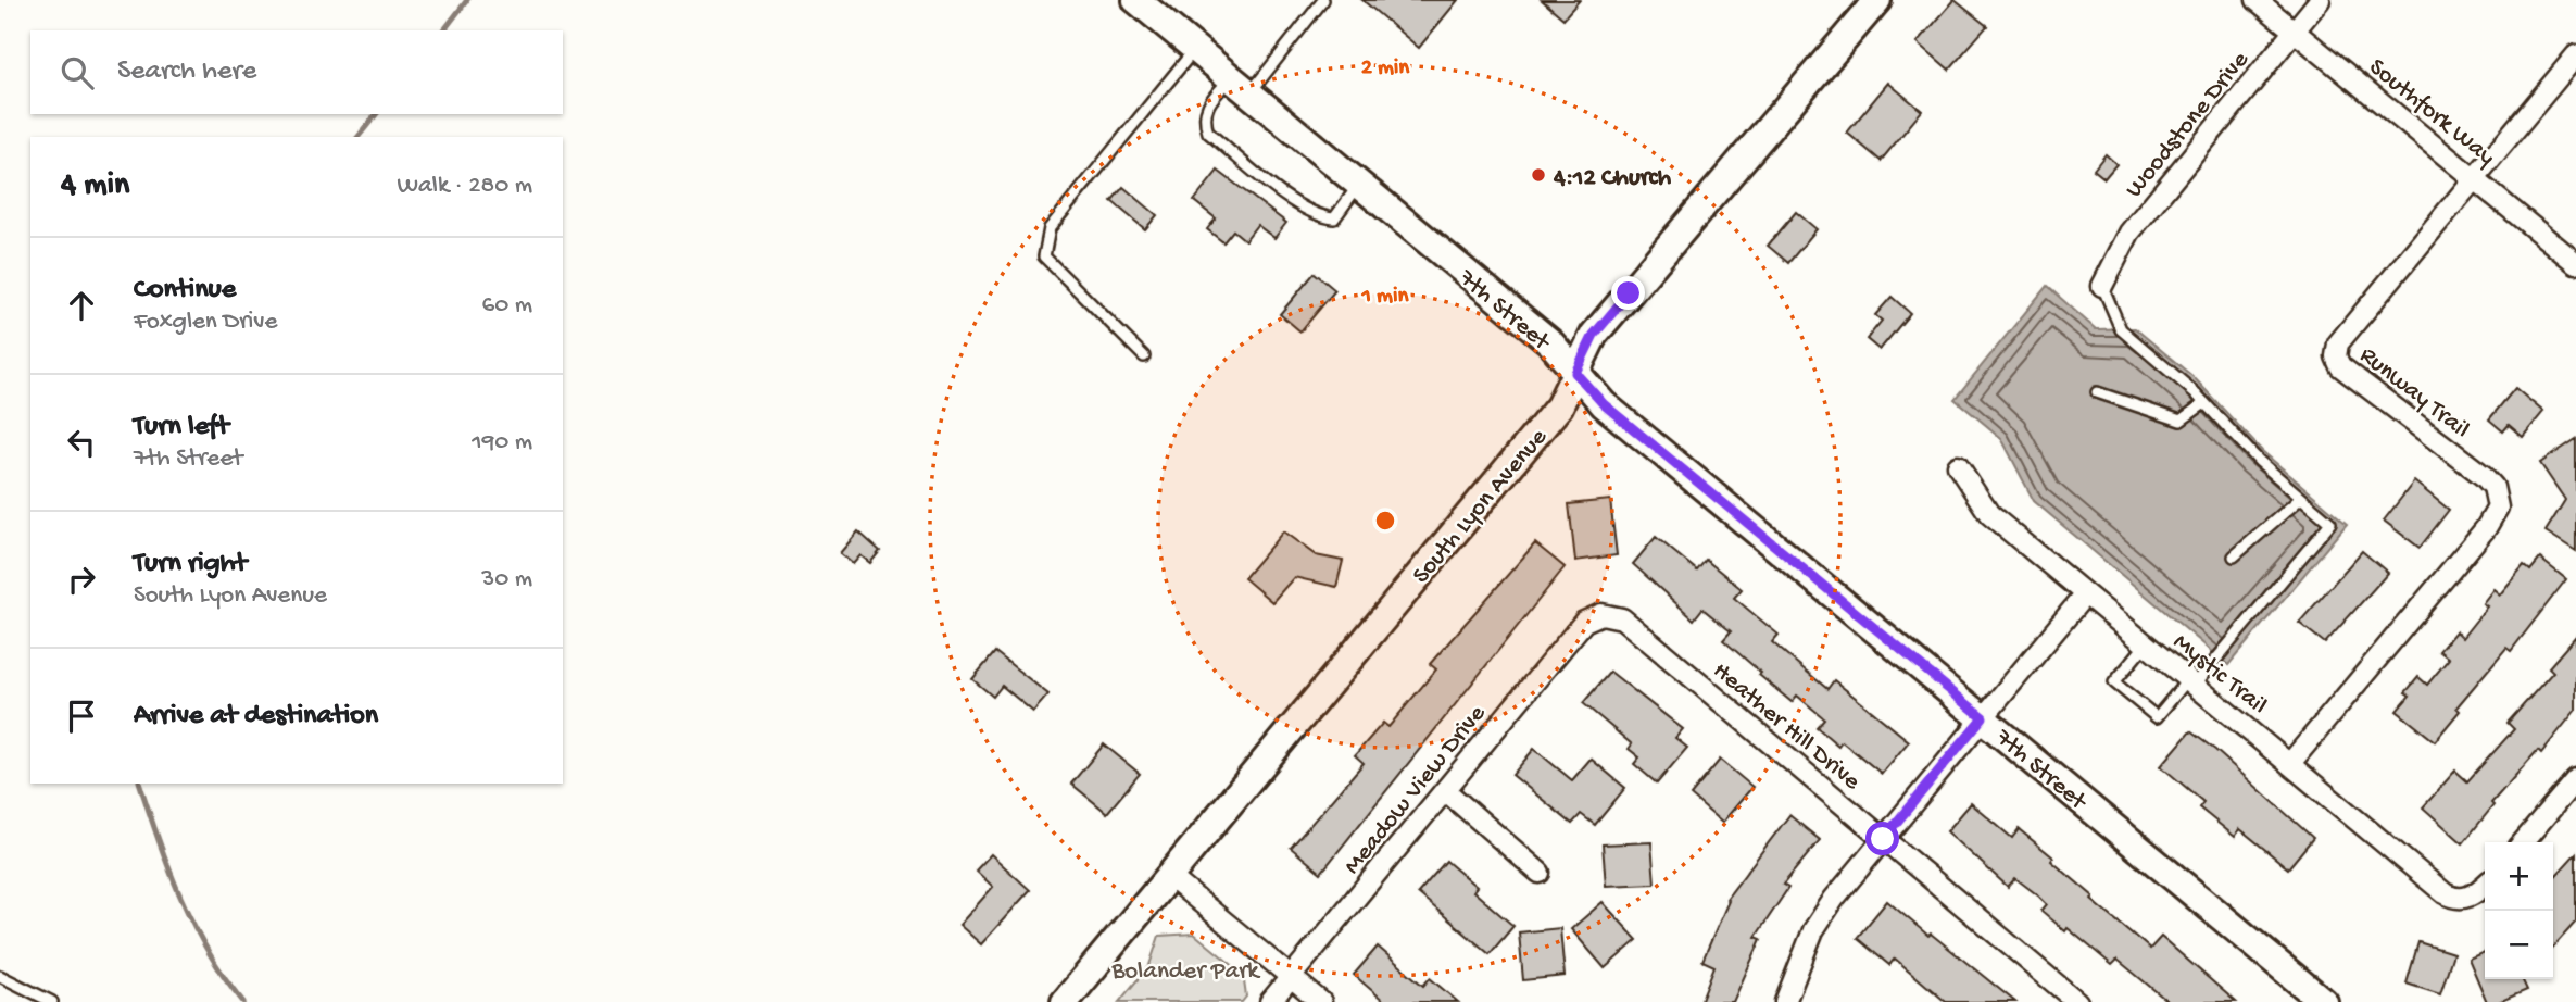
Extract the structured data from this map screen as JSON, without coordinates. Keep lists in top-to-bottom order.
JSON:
{
  "streets": {
    "street": [
      "Southfork Way",
      "Woodstone Drive",
      "7th Street",
      "Runway Trail",
      "South Lyon Avenue",
      "Mystic Trail",
      "Heather Hill Drive",
      "Meadow View Drive"
    ]
  },
  "crossings": [
    ["Southfork Way", "Woodstone Drive"],
    ["Southfork Way", "Runway Trail"],
    ["7th Street", "South Lyon Avenue"],
    ["Runway Trail", "Mystic Trail"],
    ["Heather Hill Drive", "Meadow View Drive"]
  ],
  "parks": ["Bolander Park"],
  "places": ["4:12 Church"],
  "page": {
    "search": "Search here",
    "heading": ["4 min", "Walk · 280 m"],
    "list": [
      ["Continue", "Foxglen Drive", "60 m"],
      ["Turn left", "7th Street", "190 m"],
      ["Turn right", "South Lyon Avenue", "30 m"],
      "Arrive at destination"
    ],
    "map_buttons": ["+", "−"]
  },
  "rings": ["2 min", "1 min"]
}
